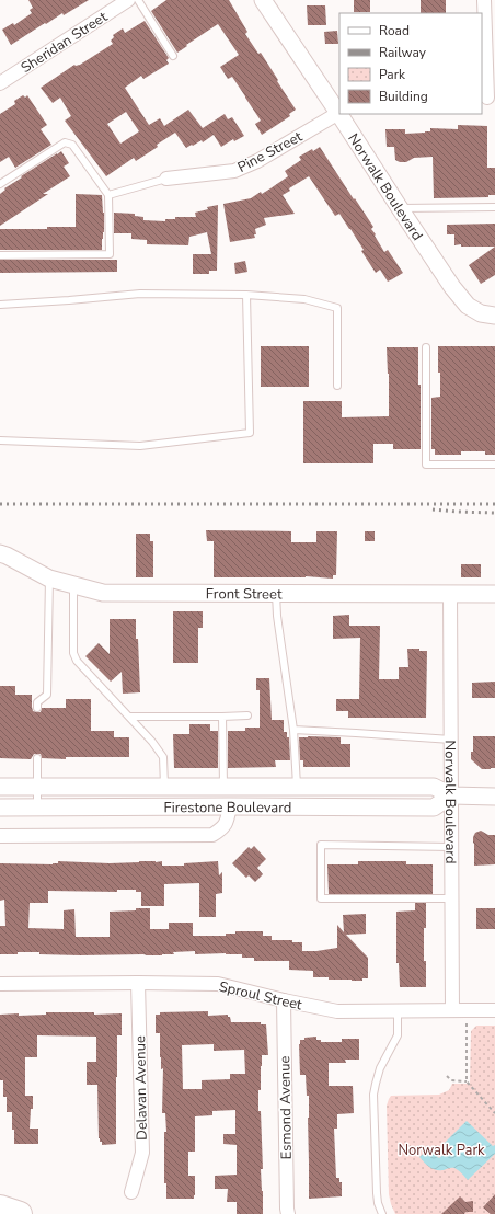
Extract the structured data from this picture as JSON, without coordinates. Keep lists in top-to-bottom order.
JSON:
{
  "streets": {
    "street": [
      "Sheridan Street",
      "Pine Street",
      "Norwalk Boulevard",
      "Front Street",
      "Firestone Boulevard",
      "Sproul Street",
      "Delavan Avenue",
      "Esmond Avenue"
    ]
  },
  "crossings": [
    ["Pine Street", "Norwalk Boulevard"],
    ["Norwalk Boulevard", "Front Street"],
    ["Norwalk Boulevard", "Firestone Boulevard"],
    ["Norwalk Boulevard", "Sproul Street"],
    ["Sproul Street", "Delavan Avenue"],
    ["Sproul Street", "Esmond Avenue"]
  ],
  "parks": ["Norwalk Park"],
  "legend": [
    "Road",
    "Railway",
    "Park",
    "Building"
  ]
}
